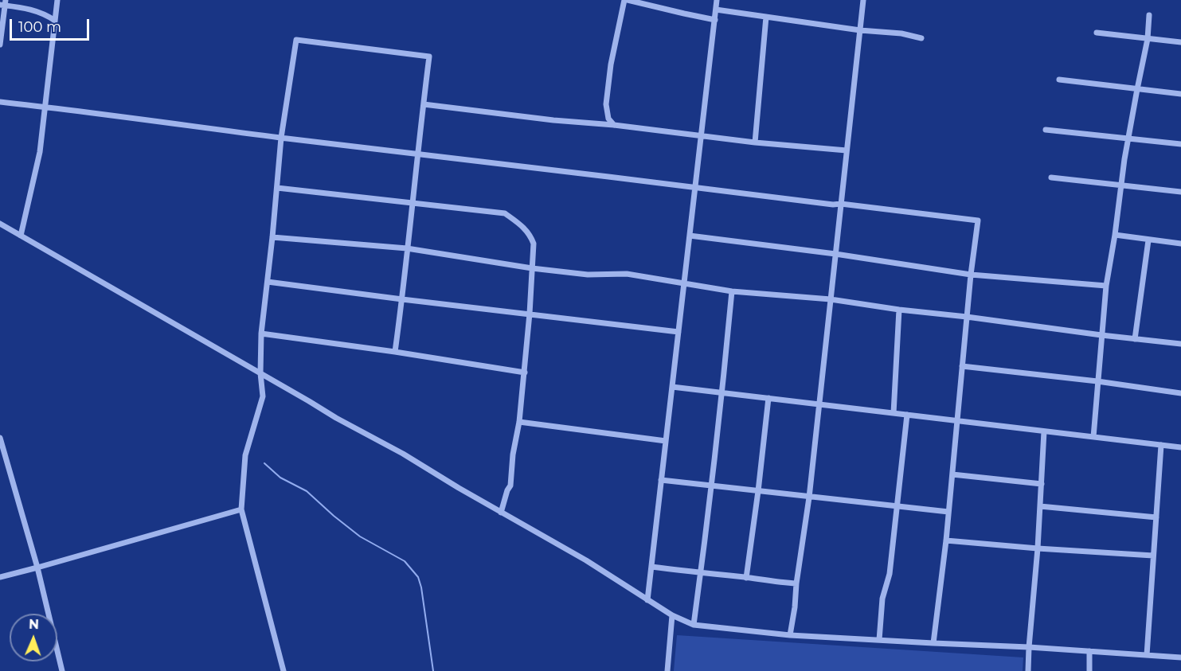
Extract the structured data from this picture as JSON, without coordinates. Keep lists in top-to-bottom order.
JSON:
{
  "scale_bar": "100 m",
  "north": "top"
}
